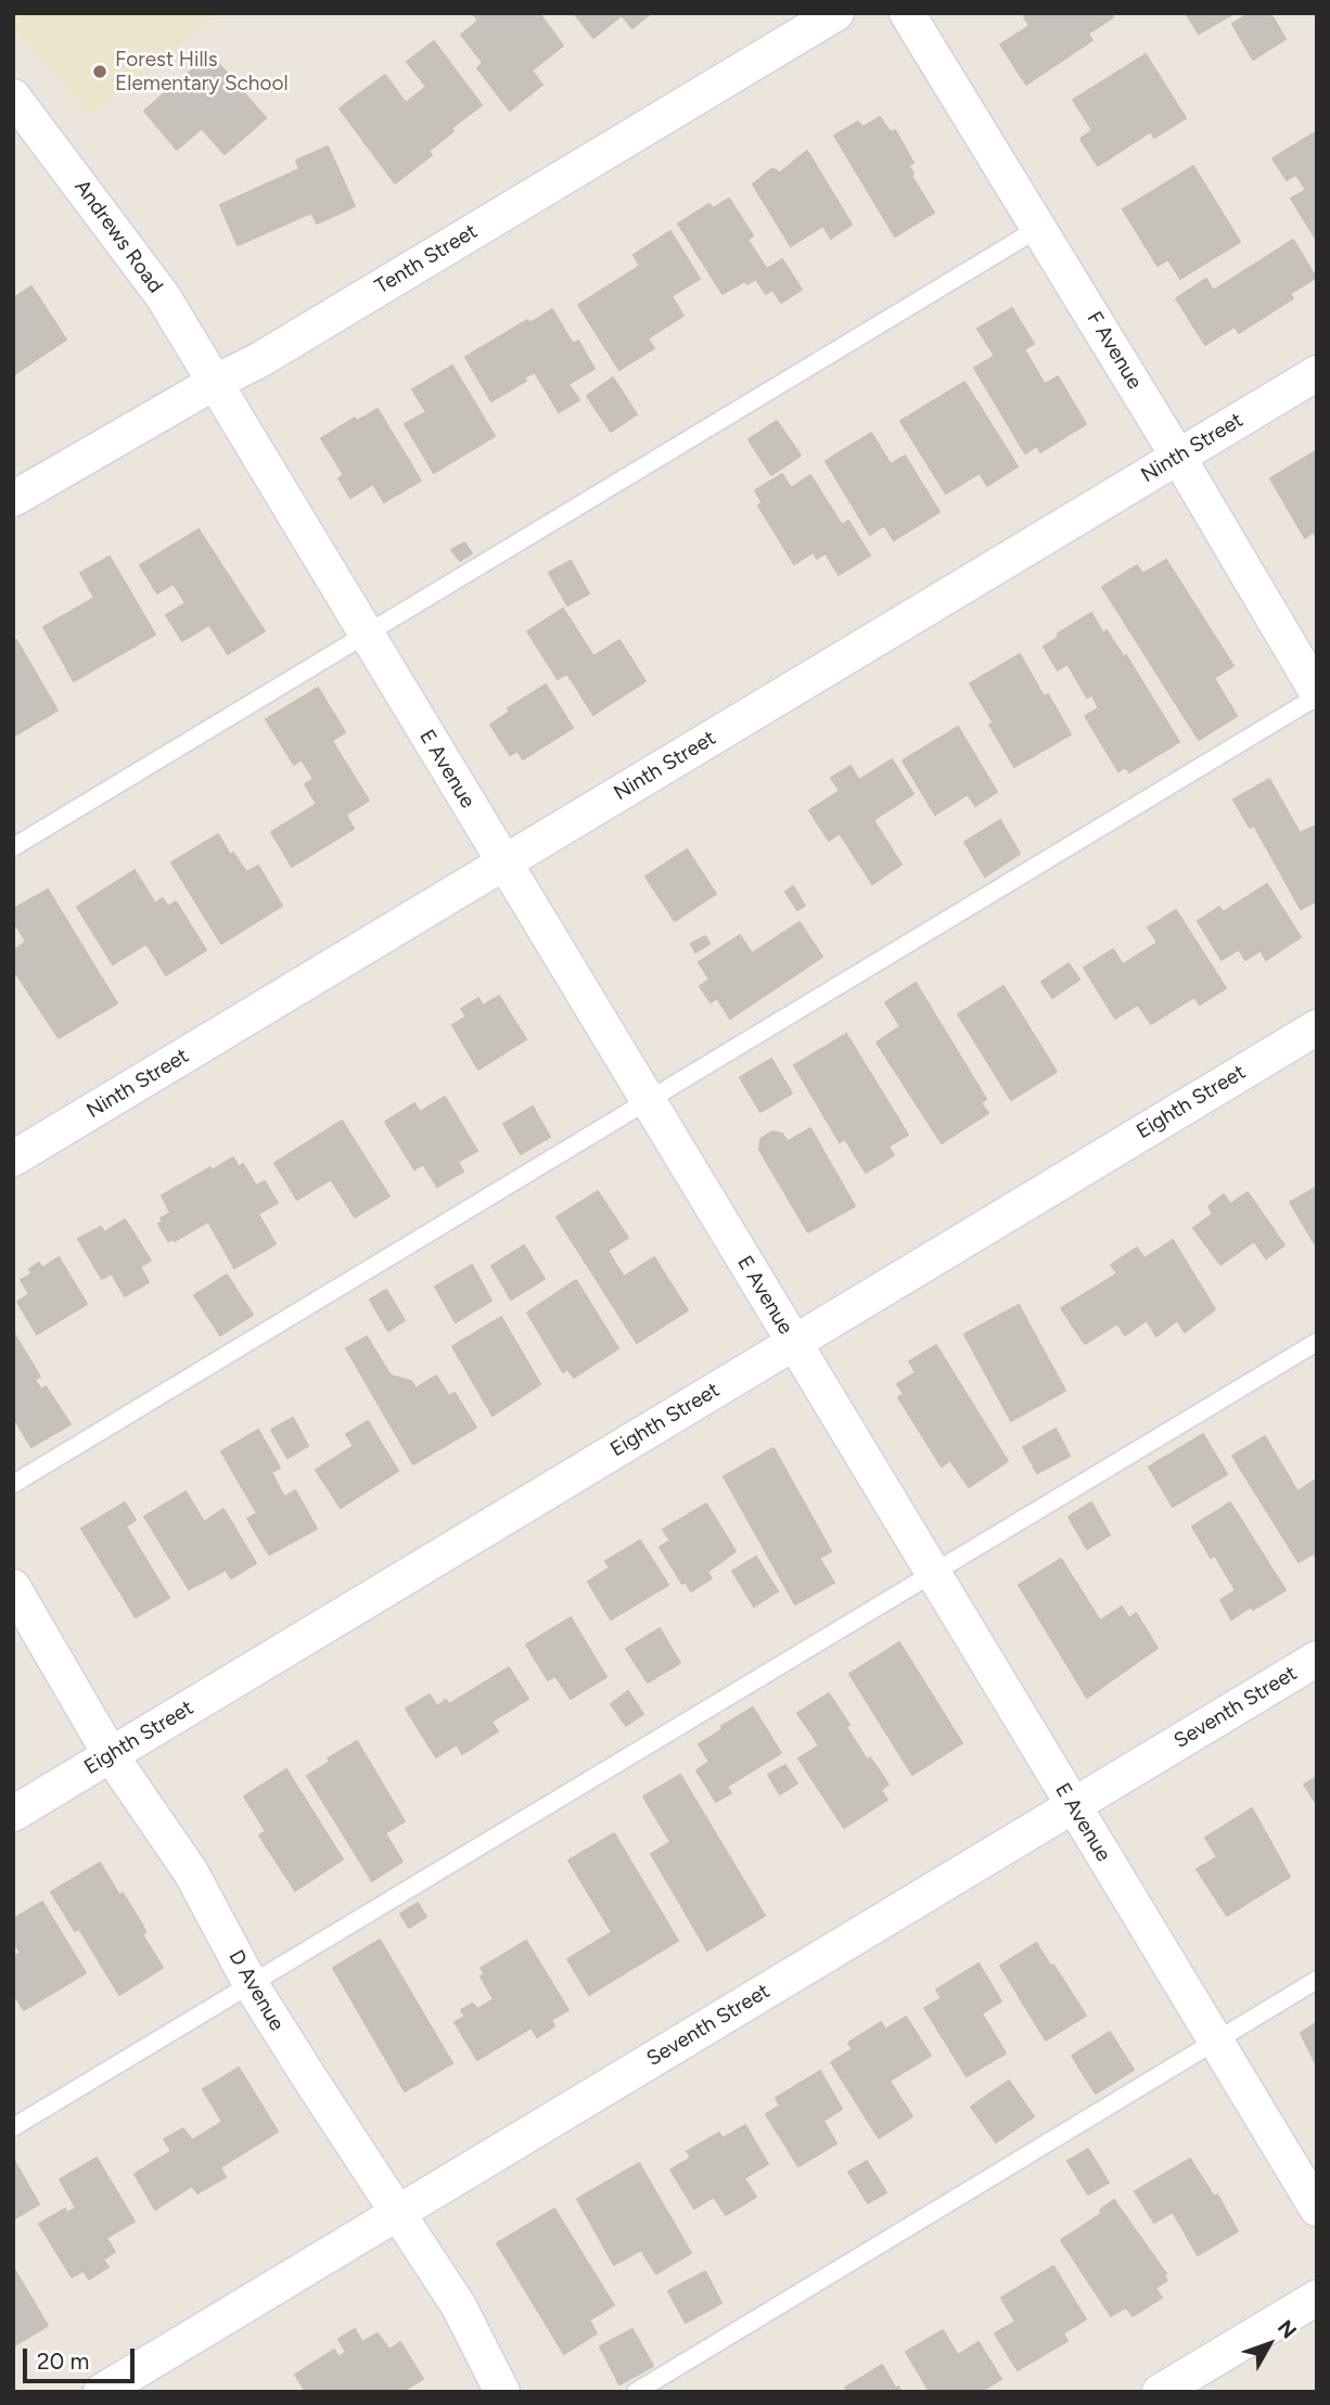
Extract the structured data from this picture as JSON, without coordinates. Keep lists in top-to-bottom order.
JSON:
{
  "streets": {
    "street": [
      "Andrews Road",
      "Tenth Street",
      "F Avenue",
      "Ninth Street",
      "E Avenue",
      "Eighth Street",
      "Seventh Street",
      "D Avenue"
    ]
  },
  "crossings": [
    ["Andrews Road", "Tenth Street"],
    ["Andrews Road", "E Avenue"],
    ["Tenth Street", "E Avenue"],
    ["F Avenue", "Ninth Street"],
    ["Ninth Street", "E Avenue"],
    ["E Avenue", "Eighth Street"],
    ["E Avenue", "Seventh Street"],
    ["Eighth Street", "D Avenue"],
    ["Seventh Street", "D Avenue"]
  ],
  "places": ["Forest Hills Elementary School"],
  "scale_bar": "20 m",
  "north": "top right"
}
